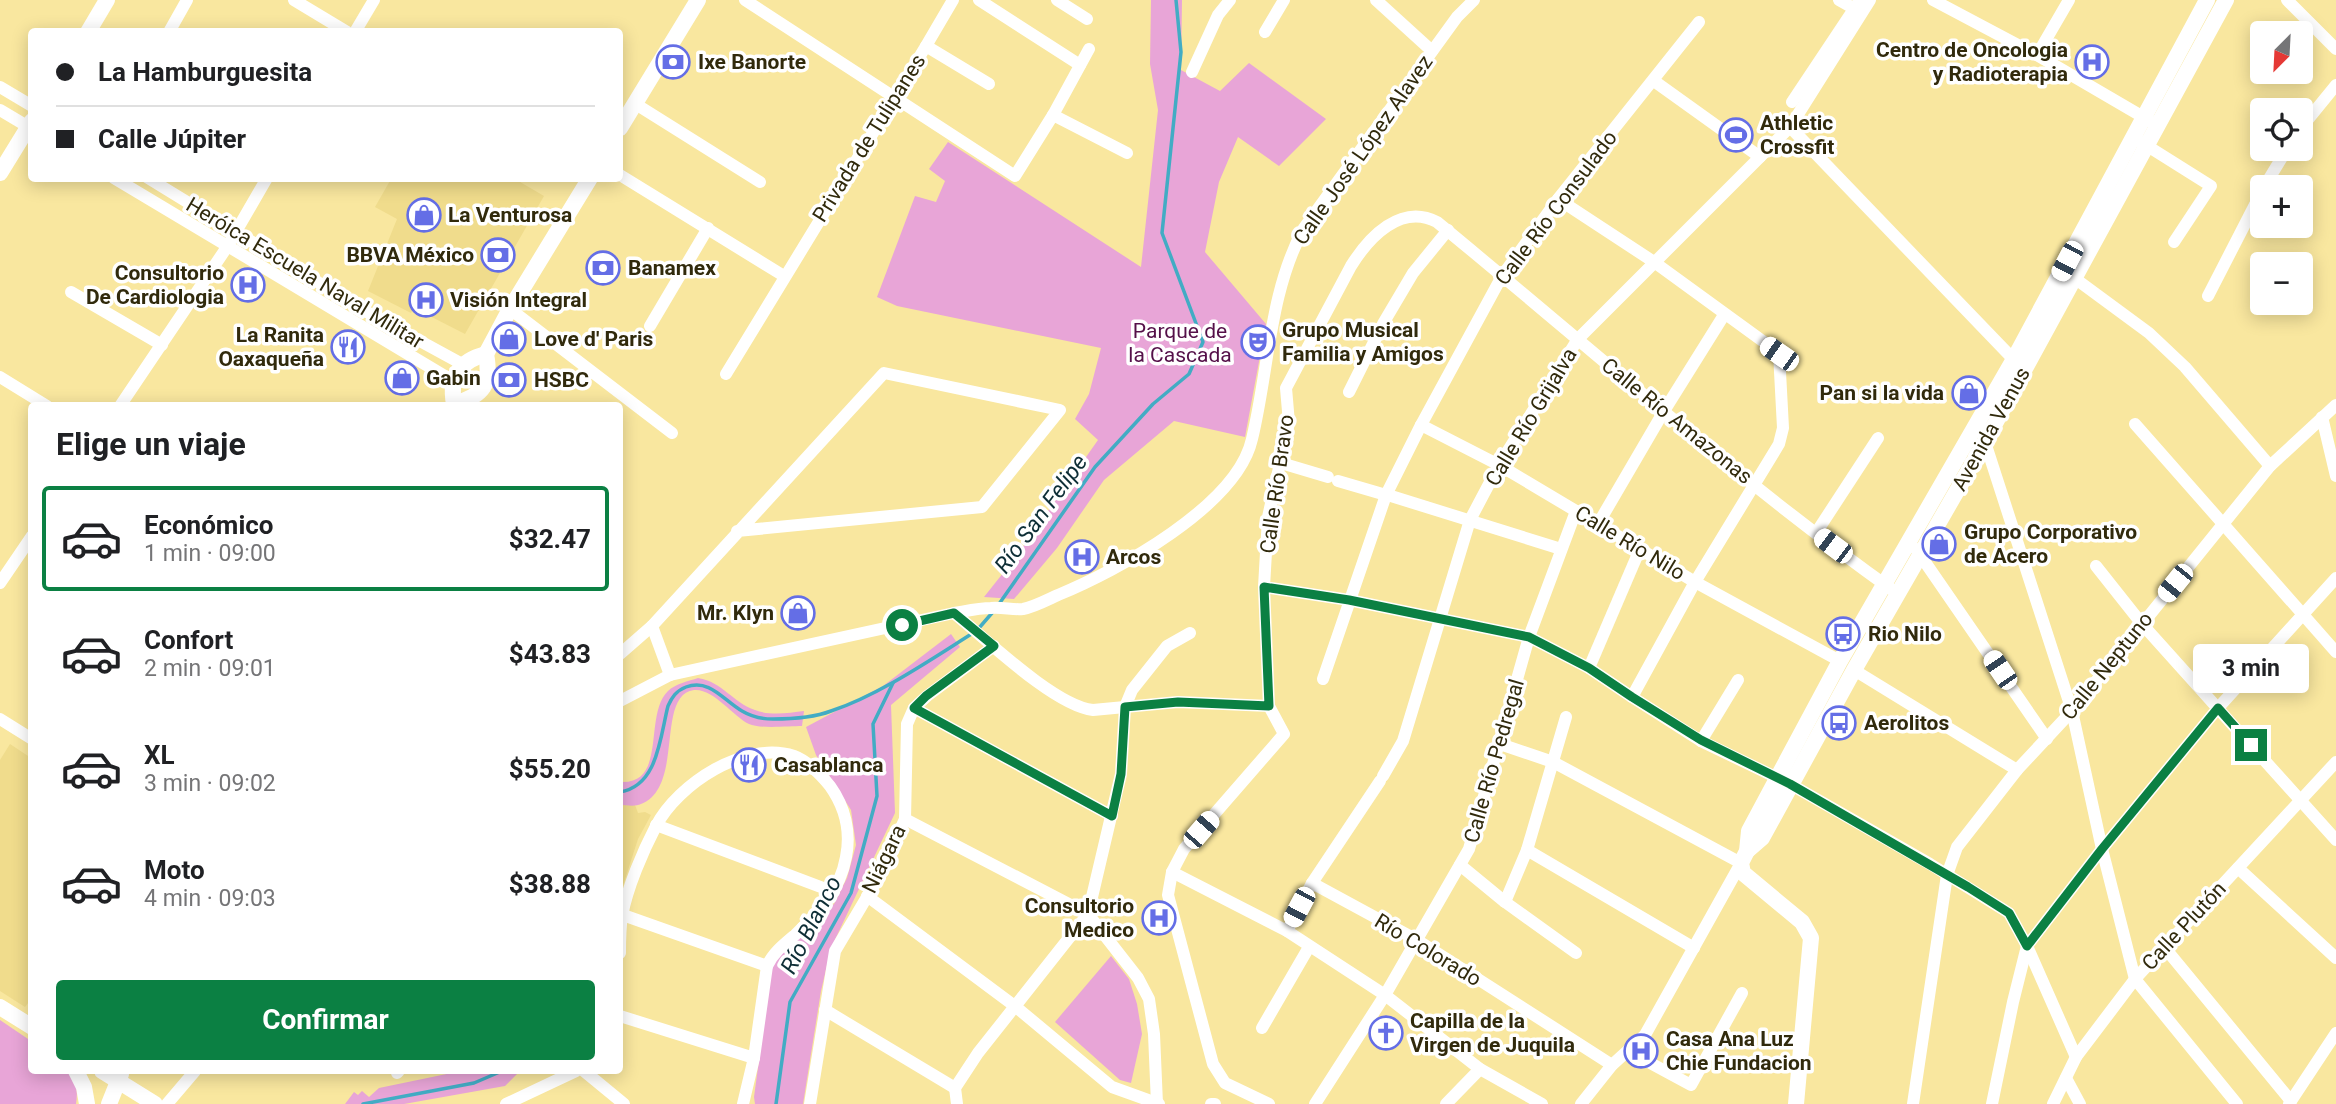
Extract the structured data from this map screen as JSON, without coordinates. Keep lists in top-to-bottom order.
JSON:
{
  "streets": {
    "main road": ["Avenida Venus"],
    "street": [
      "Privada de Tulipanes",
      "Calle José López Alavez",
      "Calle Río Consulado",
      "Heróica Escuela Naval Militar",
      "Calle Río Grijalva",
      "Calle Río Amazonas",
      "Calle Río Bravo",
      "Calle Río Nilo",
      "Calle Neptuno",
      "Calle Río Pedregal",
      "Niágara",
      "Calle Plutón",
      "Río Colorado"
    ]
  },
  "crossings": [
    ["Calle José López Alavez", "Calle Río Bravo"],
    ["Calle Río Consulado", "Calle Río Amazonas"],
    ["Calle Río Consulado", "Calle Río Nilo"],
    ["Calle Río Grijalva", "Calle Río Amazonas"],
    ["Calle Río Grijalva", "Calle Río Nilo"],
    ["Calle Río Grijalva", "Río Colorado"],
    ["Calle Río Amazonas", "Avenida Venus"],
    ["Calle Río Amazonas", "Calle Río Bravo"],
    ["Avenida Venus", "Calle Río Nilo"],
    ["Calle Río Nilo", "Calle Neptuno"],
    ["Calle Río Nilo", "Calle Río Pedregal"],
    ["Calle Río Pedregal", "Río Colorado"]
  ],
  "water": ["Río San Felipe", "Río Blanco"],
  "parks": ["Parque de la Cascada"],
  "places": {
    "bank": [
      "Ixe Banorte",
      "BBVA México",
      "Banamex",
      "HSBC"
    ],
    "hospital": [
      "Centro de Oncologia y Radioterapia",
      "Consultorio De Cardiologia",
      "Visión Integral",
      "Arcos",
      "Consultorio Medico",
      "Casa Ana Luz Chie Fundacion"
    ],
    "sports": ["Athletic Crossfit"],
    "shop": [
      "La Venturosa",
      "Love d' Paris",
      "Gabin",
      "Pan si la vida",
      "Grupo Corporativo de Acero",
      "Mr. Klyn"
    ],
    "theatre": ["Grupo Musical Familia y Amigos"],
    "restaurant": ["La Ranita Oaxaqueña", "Casablanca"],
    "bus stop": ["Rio Nilo", "Aerolitos"],
    "church": ["Capilla de la Virgen de Juquila"]
  },
  "north": "bottom left",
  "page": {
    "map_buttons": ["+", "−"],
    "banner": ["La Hamburguesita", "Calle Júpiter"],
    "heading": "Elige un viaje",
    "list": [
      {
        "name": "Económico",
        "note": "1 min · 09:00",
        "value": "$32.47"
      },
      {
        "name": "Confort",
        "note": "2 min · 09:01",
        "value": "$43.83"
      },
      {
        "name": "XL",
        "note": "3 min · 09:02",
        "value": "$55.20"
      },
      {
        "name": "Moto",
        "note": "4 min · 09:03",
        "value": "$38.88"
      }
    ],
    "bubble": "3 min",
    "buttons": "Confirmar"
  }
}
